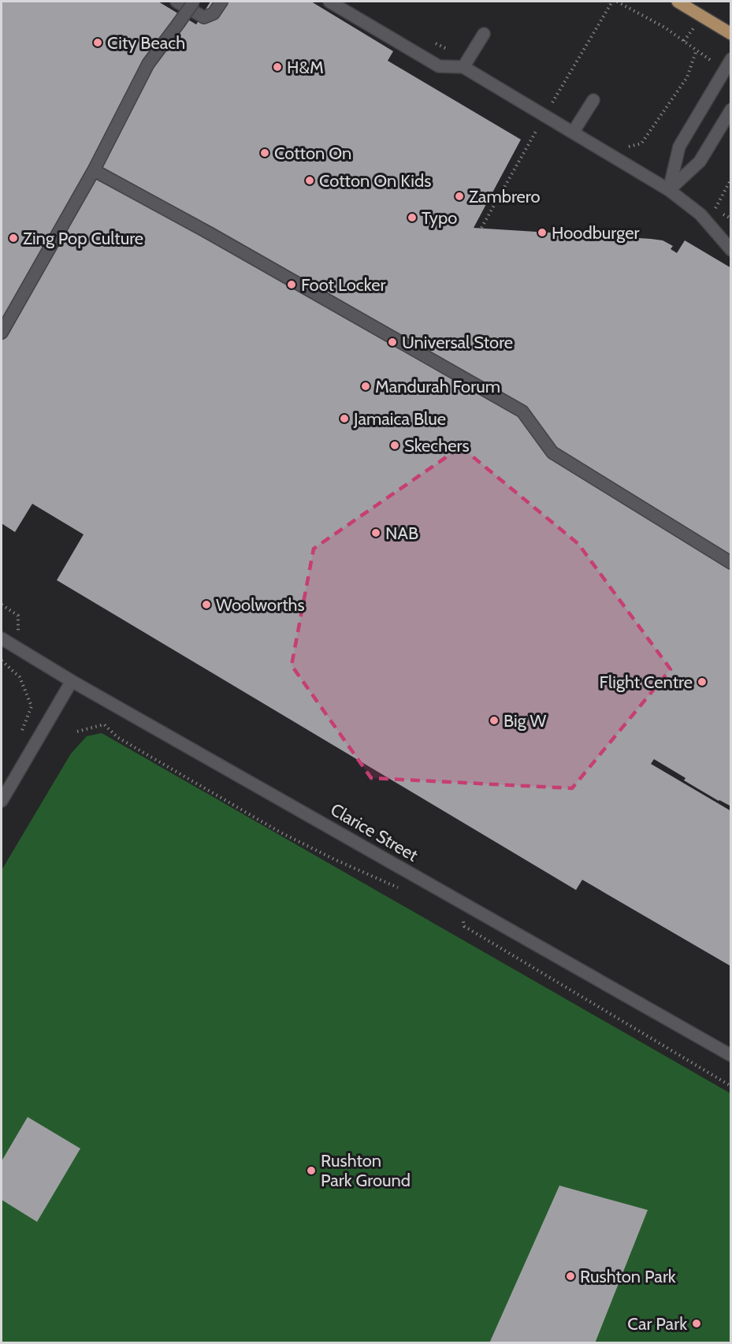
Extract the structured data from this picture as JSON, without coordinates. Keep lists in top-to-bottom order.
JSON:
{
  "streets": {
    "street": ["Clarice Street"]
  },
  "places": [
    "City Beach",
    "H&M",
    "Cotton On",
    "Cotton On Kids",
    "Zambrero",
    "Typo",
    "Hoodburger",
    "Zing Pop Culture",
    "Foot Locker",
    "Universal Store",
    "Mandurah Forum",
    "Jamaica Blue",
    "Skechers",
    "NAB",
    "Woolworths",
    "Flight Centre",
    "Big W",
    "Rushton Park Ground",
    "Rushton Park",
    "Car Park"
  ]
}
